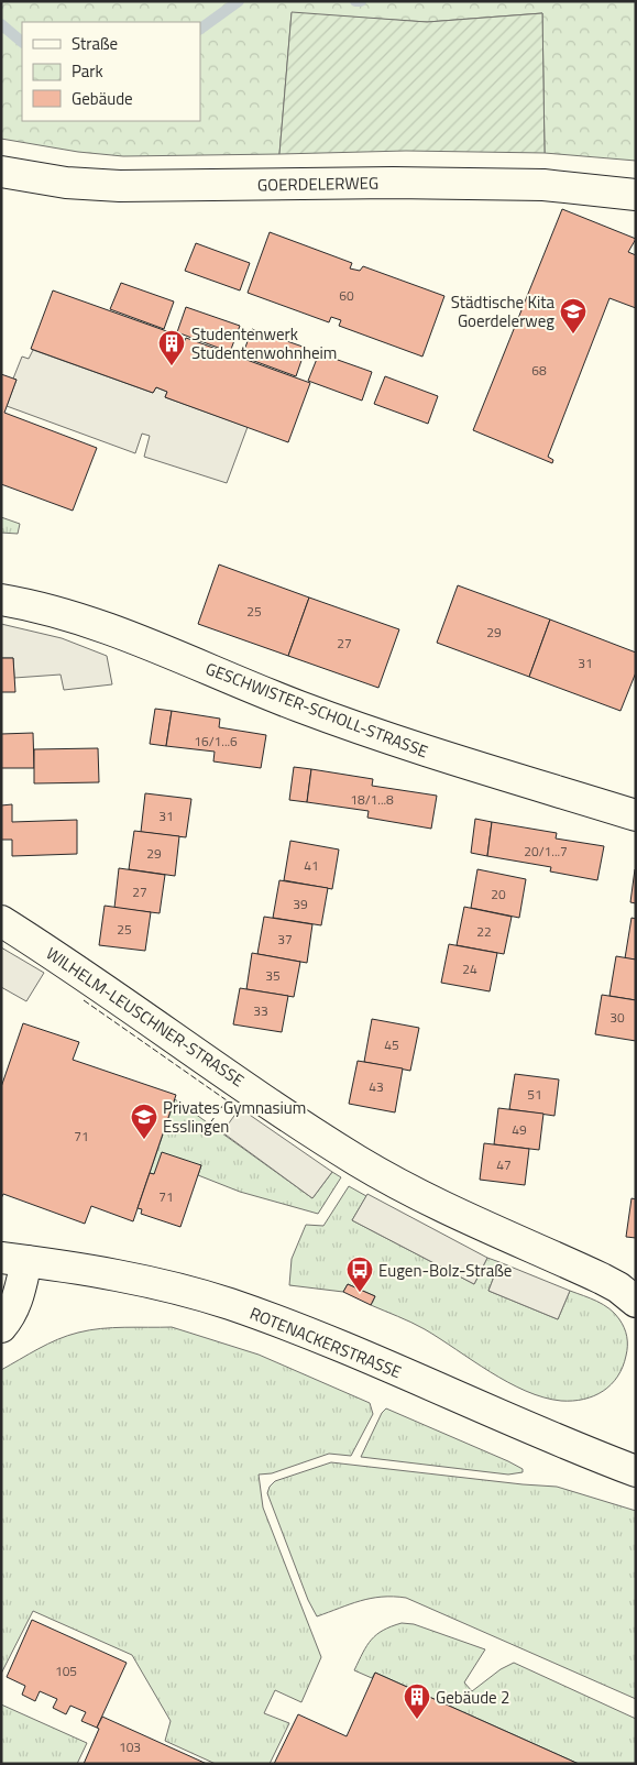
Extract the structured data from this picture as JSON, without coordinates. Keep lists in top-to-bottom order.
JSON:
{
  "streets": {
    "street": [
      "GOERDELERWEG",
      "GESCHWISTER-SCHOLL-STRASSE",
      "WILHELM-LEUSCHNER-STRASSE",
      "ROTENACKERSTRASSE"
    ]
  },
  "places": {
    "school or university": ["Städtische Kita Goerdelerweg", "Privates Gymnasium Esslingen"],
    "building": ["Studentenwerk Studentenwohnheim", "Gebäude 2"],
    "bus stop": ["Eugen-Bolz-Straße"]
  },
  "house_numbers": [
    "60",
    "68",
    "25",
    "29",
    "27",
    "31",
    "16/1...6",
    "18/1...8",
    "31",
    "20/1...7",
    "29",
    "41",
    "27",
    "20",
    "39",
    "25",
    "22",
    "37",
    "24",
    "35",
    "33",
    "30",
    "45",
    "43",
    "51",
    "49",
    "71",
    "47",
    "71",
    "105",
    "103"
  ],
  "legend": ["Straße", "Park", "Gebäude"]
}
